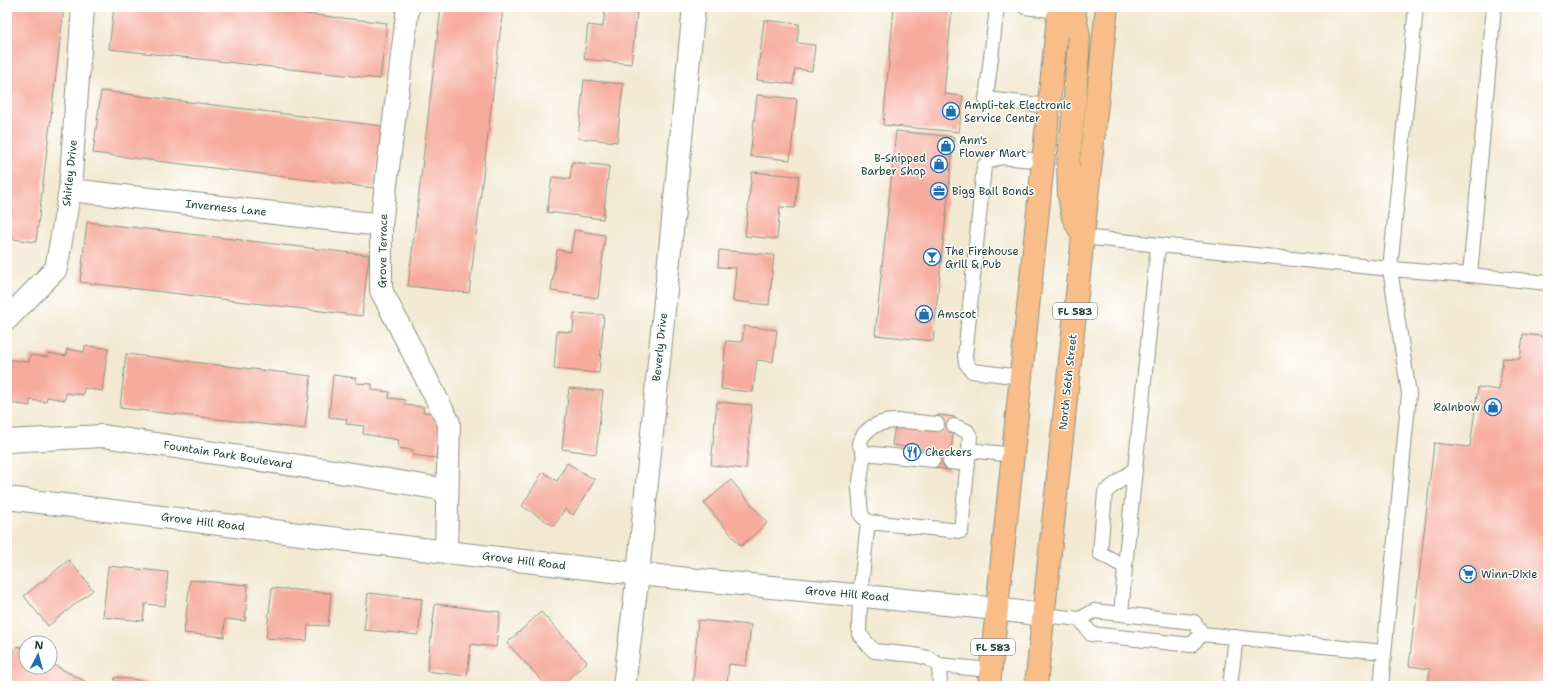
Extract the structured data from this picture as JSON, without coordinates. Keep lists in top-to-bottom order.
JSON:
{
  "streets": {
    "main road": ["FL 583", "North 56th Street"],
    "street": [
      "Shirley Drive",
      "Inverness Lane",
      "Grove Terrace",
      "Beverly Drive",
      "Fountain Park Boulevard",
      "Grove Hill Road"
    ]
  },
  "crossings": [
    ["Shirley Drive", "Inverness Lane"],
    ["Inverness Lane", "Grove Terrace"],
    ["Grove Terrace", "Fountain Park Boulevard"],
    ["Grove Terrace", "Grove Hill Road"],
    ["FL 583", "Grove Hill Road"],
    ["Beverly Drive", "Grove Hill Road"],
    ["North 56th Street", "Grove Hill Road"]
  ],
  "places": {
    "shop": [
      "Ampli-tek Electronic Service Center",
      "Ann's Flower Mart",
      "B-Snipped Barber Shop",
      "Amscot",
      "Rainbow"
    ],
    "office": ["Bigg Bail Bonds"],
    "bar": ["The Firehouse Grill & Pub"],
    "restaurant": ["Checkers"],
    "supermarket": ["Winn-Dixie"]
  },
  "north": "top"
}
